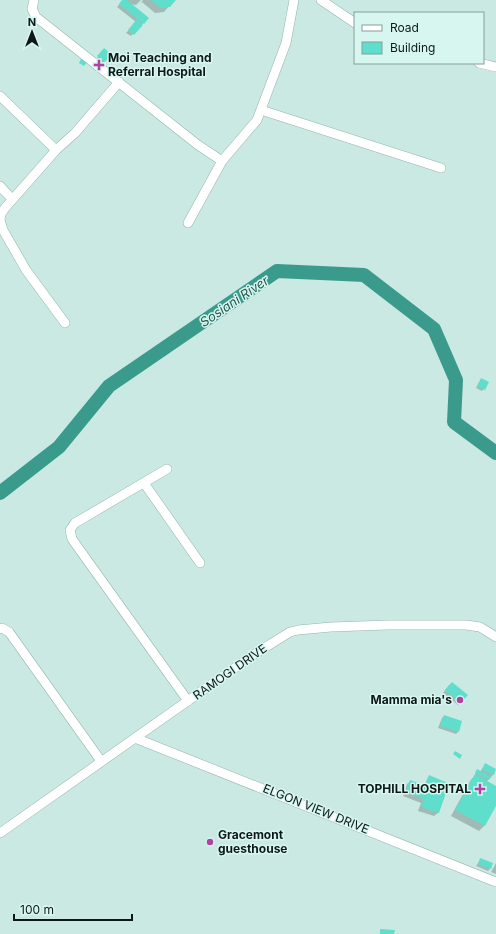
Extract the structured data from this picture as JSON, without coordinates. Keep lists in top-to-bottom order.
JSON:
{
  "streets": {
    "street": ["RAMOGI DRIVE", "ELGON VIEW DRIVE"]
  },
  "crossings": [
    ["RAMOGI DRIVE", "ELGON VIEW DRIVE"]
  ],
  "water": ["Sosiani River"],
  "places": {
    "health": ["Moi Teaching and Referral Hospital", "TOPHILL HOSPITAL"],
    "other": ["Mamma mia's", "Gracemont guesthouse"]
  },
  "legend": ["Road", "Building"],
  "scale_bar": "100 m",
  "north": "top"
}
